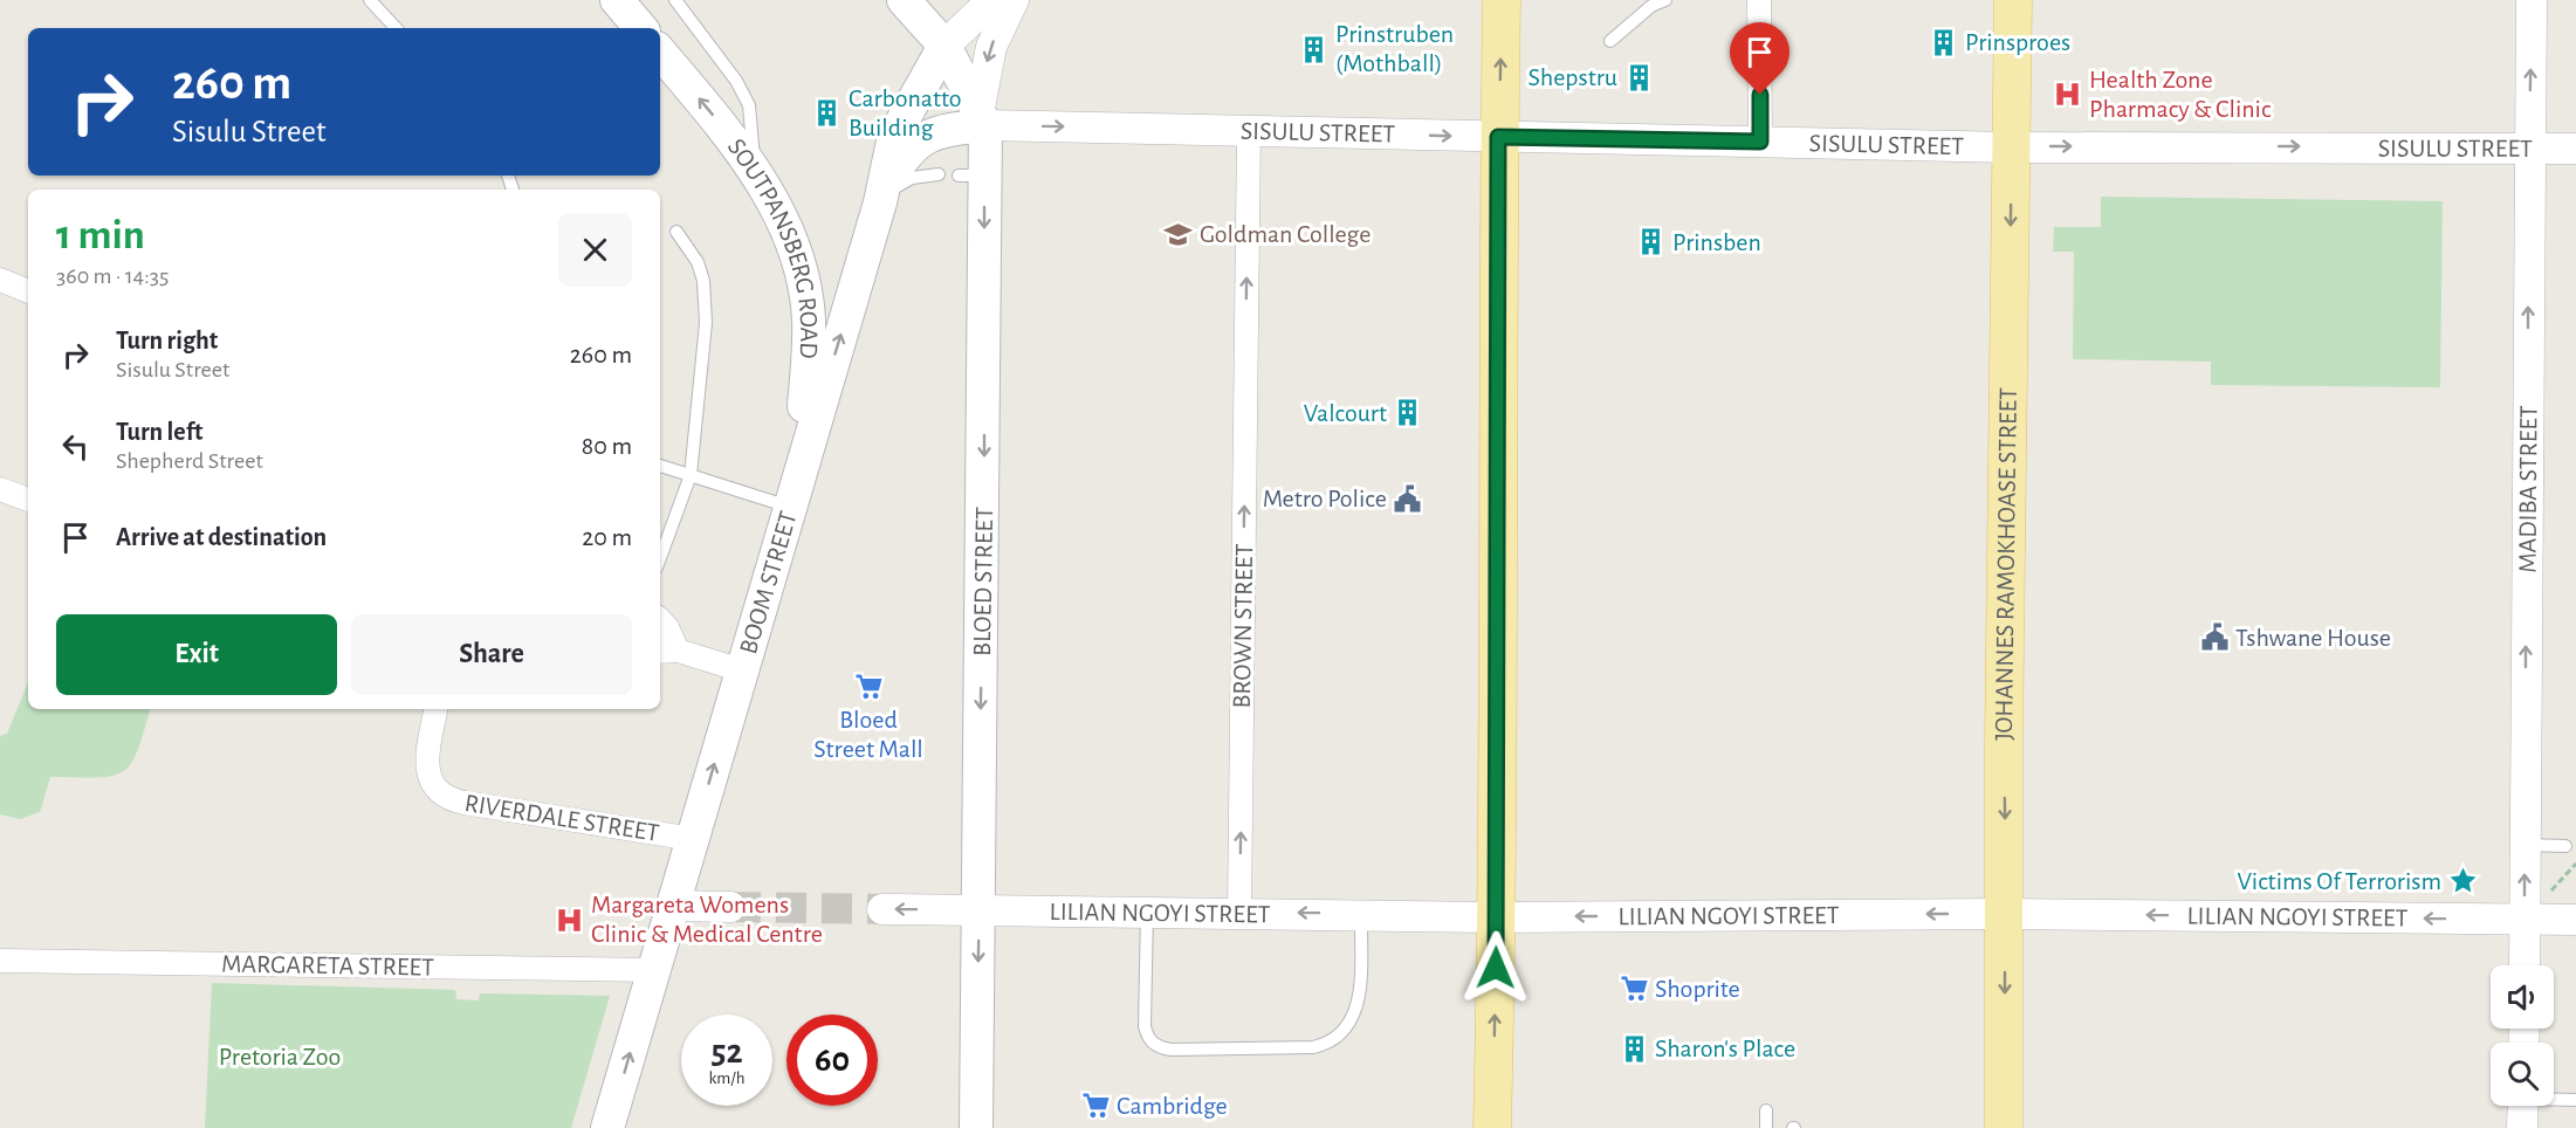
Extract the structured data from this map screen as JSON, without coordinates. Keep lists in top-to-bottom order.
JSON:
{
  "streets": {
    "main road": [
      "SOUTPANSBERG ROAD",
      "JOHANNES RAMOKHOASE STREET",
      "BLOED STREET",
      "BOOM STREET"
    ],
    "street": [
      "SISULU STREET",
      "MADIBA STREET",
      "BROWN STREET",
      "RIVERDALE STREET",
      "LILIAN NGOYI STREET",
      "MARGARETA STREET"
    ]
  },
  "crossings": [
    ["SISULU STREET", "MADIBA STREET"],
    ["SISULU STREET", "JOHANNES RAMOKHOASE STREET"],
    ["SISULU STREET", "BLOED STREET"],
    ["SISULU STREET", "BROWN STREET"],
    ["SOUTPANSBERG ROAD", "BOOM STREET"],
    ["MADIBA STREET", "LILIAN NGOYI STREET"],
    ["JOHANNES RAMOKHOASE STREET", "LILIAN NGOYI STREET"],
    ["BLOED STREET", "BOOM STREET"],
    ["BLOED STREET", "LILIAN NGOYI STREET"],
    ["BOOM STREET", "RIVERDALE STREET"],
    ["BOOM STREET", "MARGARETA STREET"],
    ["BROWN STREET", "LILIAN NGOYI STREET"]
  ],
  "one_way": [
    "SISULU STREET",
    "MADIBA STREET",
    "JOHANNES RAMOKHOASE STREET",
    "BLOED STREET",
    "BOOM STREET",
    "BROWN STREET",
    "LILIAN NGOYI STREET"
  ],
  "parks": ["Pretoria Zoo"],
  "places": {
    "building": [
      "Prinsproes",
      "Prinstruben (Mothball)",
      "Shepstru",
      "Carbonatto Building",
      "Prinsben",
      "Valcourt",
      "Sharon's Place"
    ],
    "hospital": ["Health Zone Pharmacy & Clinic", "Margareta Womens Clinic & Medical Centre"],
    "school or university": ["Goldman College"],
    "public building": ["Metro Police", "Tshwane House"],
    "supermarket": ["Bloed Street Mall", "Shoprite", "Cambridge"],
    "place": ["Victims Of Terrorism"]
  },
  "page": {
    "turn": ["260 m", "Sisulu Street"],
    "heading": ["1 min", "360 m · 14:35"],
    "list": [
      {
        "name": "Turn right",
        "note": "Sisulu Street",
        "value": "260 m"
      },
      {
        "name": "Turn left",
        "note": "Shepherd Street",
        "value": "80 m"
      },
      {
        "name": "Arrive at destination",
        "value": "20 m"
      }
    ],
    "buttons": ["Exit", "Share"],
    "speed": "52 km/h",
    "limit": "60"
  }
}
